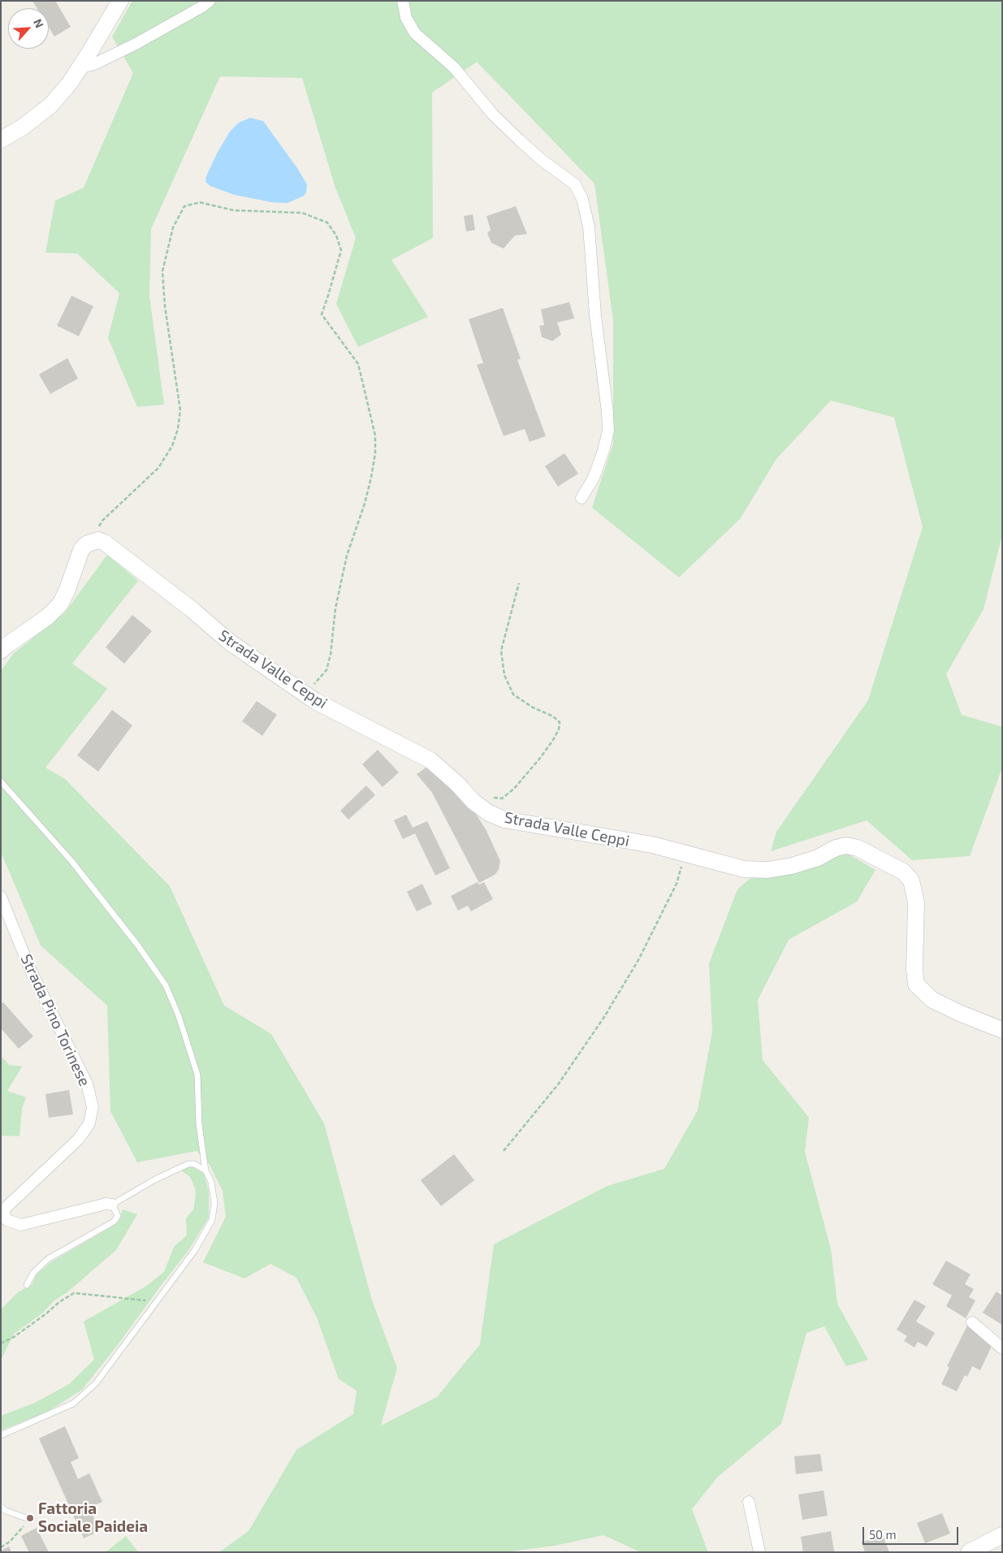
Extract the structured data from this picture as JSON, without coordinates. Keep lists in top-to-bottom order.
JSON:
{
  "streets": {
    "street": ["Strada Valle Ceppi", "Strada Pino Torinese"]
  },
  "places": ["Fattoria Sociale Paideia"],
  "scale_bar": "50 m",
  "north": "top right"
}
